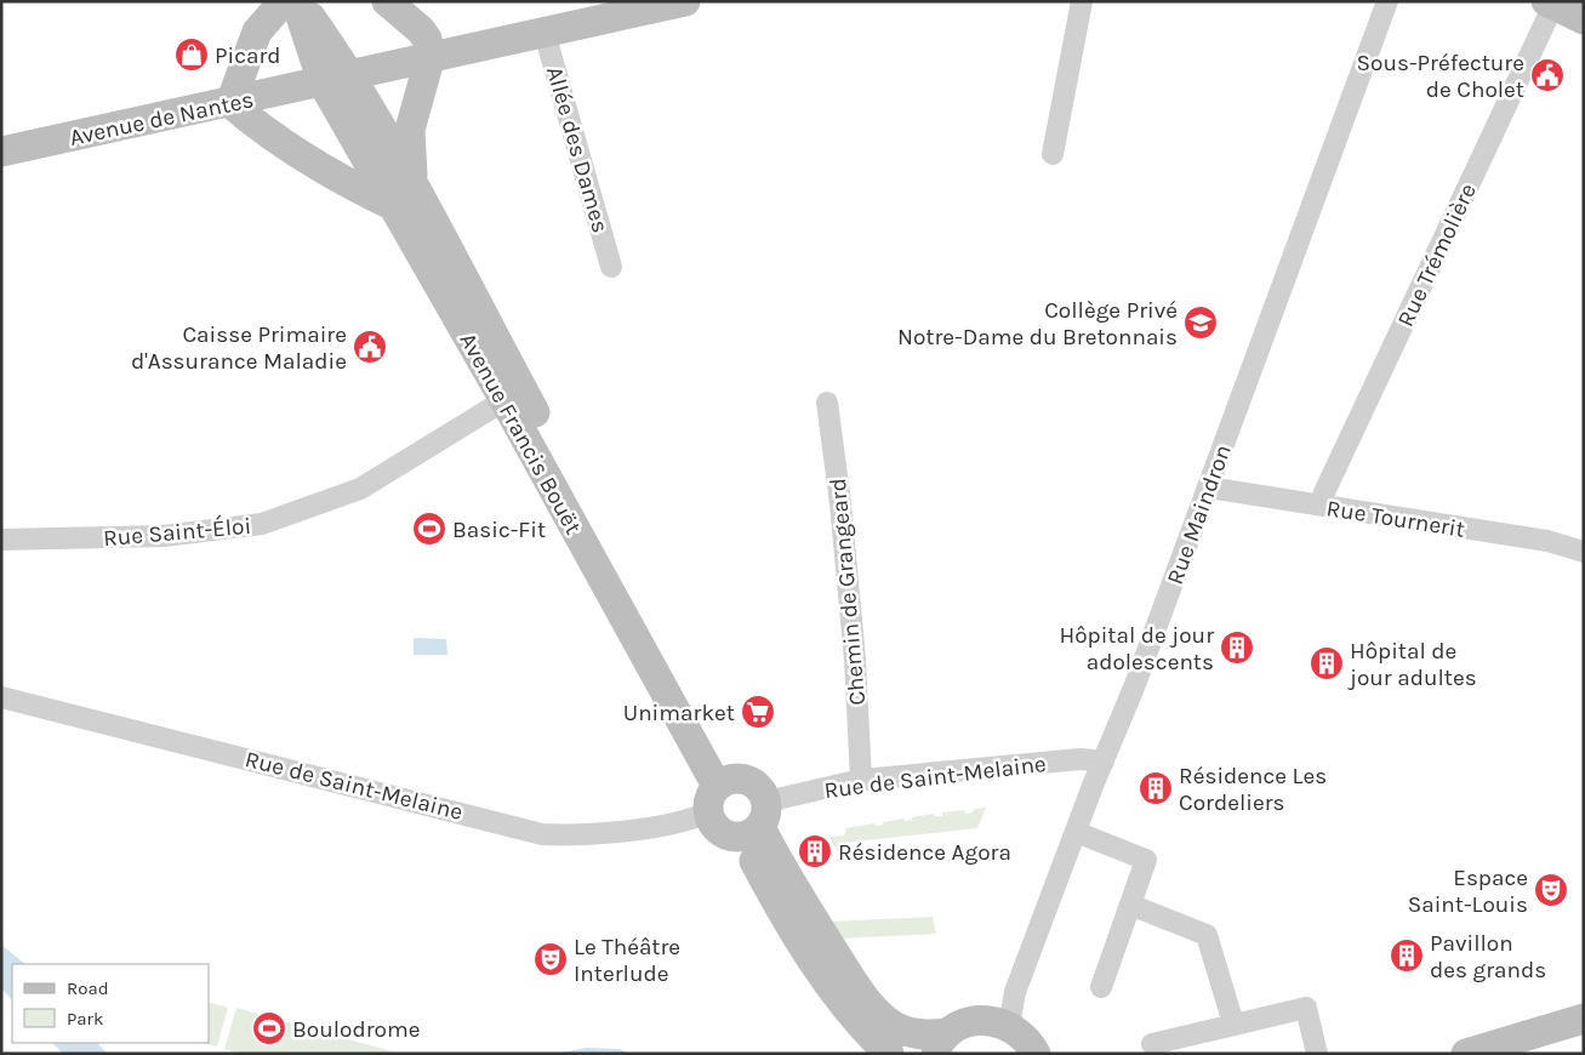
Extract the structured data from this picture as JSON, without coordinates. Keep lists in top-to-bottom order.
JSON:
{
  "streets": {
    "main road": ["Avenue de Nantes", "Avenue Francis Bouët"],
    "street": [
      "Allée des Dames",
      "Rue Trémolière",
      "Rue Maindron",
      "Rue Tournerit",
      "Rue Saint-Éloi",
      "Chemin de Grangeard",
      "Rue de Saint-Melaine"
    ]
  },
  "crossings": [
    ["Avenue de Nantes", "Allée des Dames"],
    ["Avenue de Nantes", "Avenue Francis Bouët"],
    ["Rue Trémolière", "Rue Tournerit"],
    ["Avenue Francis Bouët", "Rue Saint-Éloi"],
    ["Avenue Francis Bouët", "Rue de Saint-Melaine"],
    ["Rue Maindron", "Rue Tournerit"],
    ["Rue Maindron", "Rue de Saint-Melaine"],
    ["Chemin de Grangeard", "Rue de Saint-Melaine"]
  ],
  "places": {
    "shop": ["Picard"],
    "public building": ["Sous-Préfecture de Cholet", "Caisse Primaire d'Assurance Maladie"],
    "school or university": ["Collège Privé Notre-Dame du Bretonnais"],
    "sports": ["Basic-Fit", "Boulodrome"],
    "building": [
      "Hôpital de jour adolescents",
      "Hôpital de jour adultes",
      "Résidence Les Cordeliers",
      "Résidence Agora",
      "Pavillon des grands"
    ],
    "supermarket": ["Unimarket"],
    "theatre": ["Espace Saint-Louis", "Le Théâtre Interlude"]
  },
  "legend": ["Road", "Park"]
}
